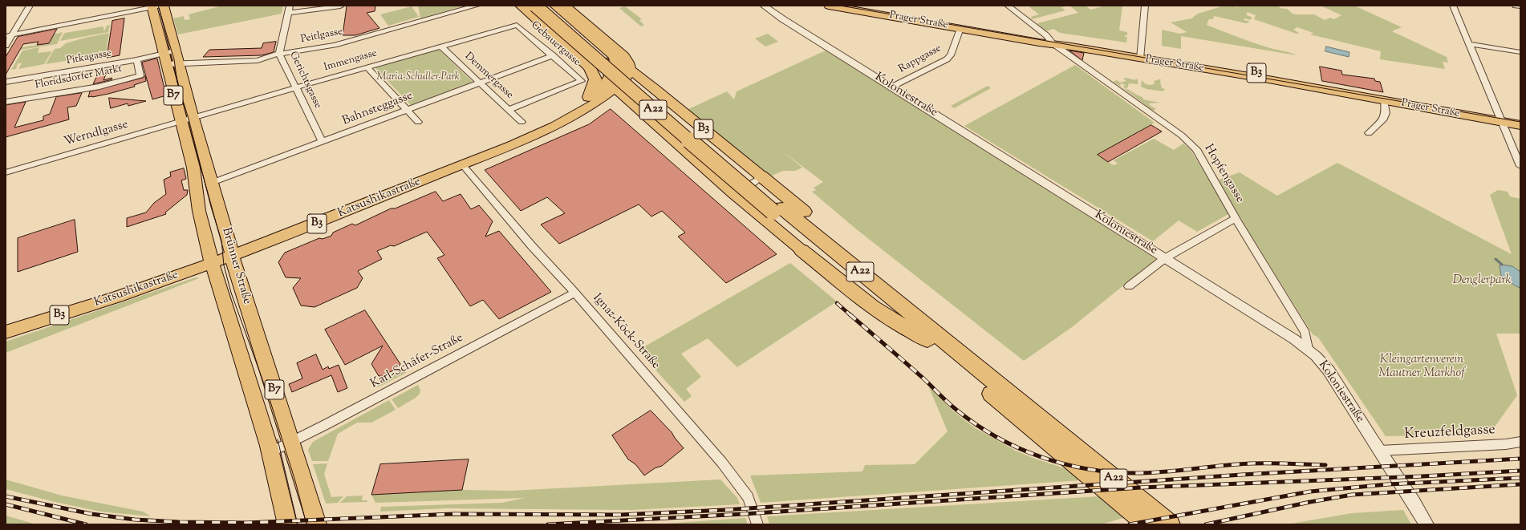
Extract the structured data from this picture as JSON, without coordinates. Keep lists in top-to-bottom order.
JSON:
{
  "streets": {
    "highway": ["A22"],
    "main road": [
      "Prager Straße",
      "B3",
      "B7",
      "Katsushikastraße",
      "Brünner Straße"
    ],
    "street": [
      "Peitlgasse",
      "Gebauergasse",
      "Pitkagasse",
      "Rappgasse",
      "Immengasse",
      "Demmergasse",
      "Floridsdorfer Markt",
      "Gerichtsgasse",
      "Koloniestraße",
      "Bahnsteggasse",
      "Werndlgasse",
      "Hopfengasse",
      "Ignaz-Köck-Straße",
      "Karl-Schäfer-Straße",
      "Kreuzfeldgasse"
    ]
  },
  "crossings": [
    ["Prager Straße", "Rappgasse"],
    ["Prager Straße", "Hopfengasse"],
    ["Peitlgasse", "Pitkagasse"],
    ["Peitlgasse", "Gerichtsgasse"],
    ["Peitlgasse", "Brünner Straße"],
    ["Gebauergasse", "Immengasse"],
    ["Gebauergasse", "Demmergasse"],
    ["Gebauergasse", "Bahnsteggasse"],
    ["Pitkagasse", "Floridsdorfer Markt"],
    ["Pitkagasse", "Brünner Straße"],
    ["Rappgasse", "Koloniestraße"],
    ["Immengasse", "Demmergasse"],
    ["Immengasse", "Gerichtsgasse"],
    ["Immengasse", "Werndlgasse"],
    ["Immengasse", "Brünner Straße"],
    ["B3", "Katsushikastraße"],
    ["Demmergasse", "Bahnsteggasse"],
    ["Gerichtsgasse", "Bahnsteggasse"],
    ["Koloniestraße", "Hopfengasse"],
    ["Koloniestraße", "Kreuzfeldgasse"],
    ["Bahnsteggasse", "Brünner Straße"],
    ["Werndlgasse", "Brünner Straße"],
    ["Katsushikastraße", "Brünner Straße"],
    ["Katsushikastraße", "Ignaz-Köck-Straße"],
    ["Brünner Straße", "Karl-Schäfer-Straße"],
    ["Ignaz-Köck-Straße", "Karl-Schäfer-Straße"]
  ],
  "parks": ["Maria-Schuller-Park", "Denglerpark", "Kleingartenverein Mautner Markhof"]
}
